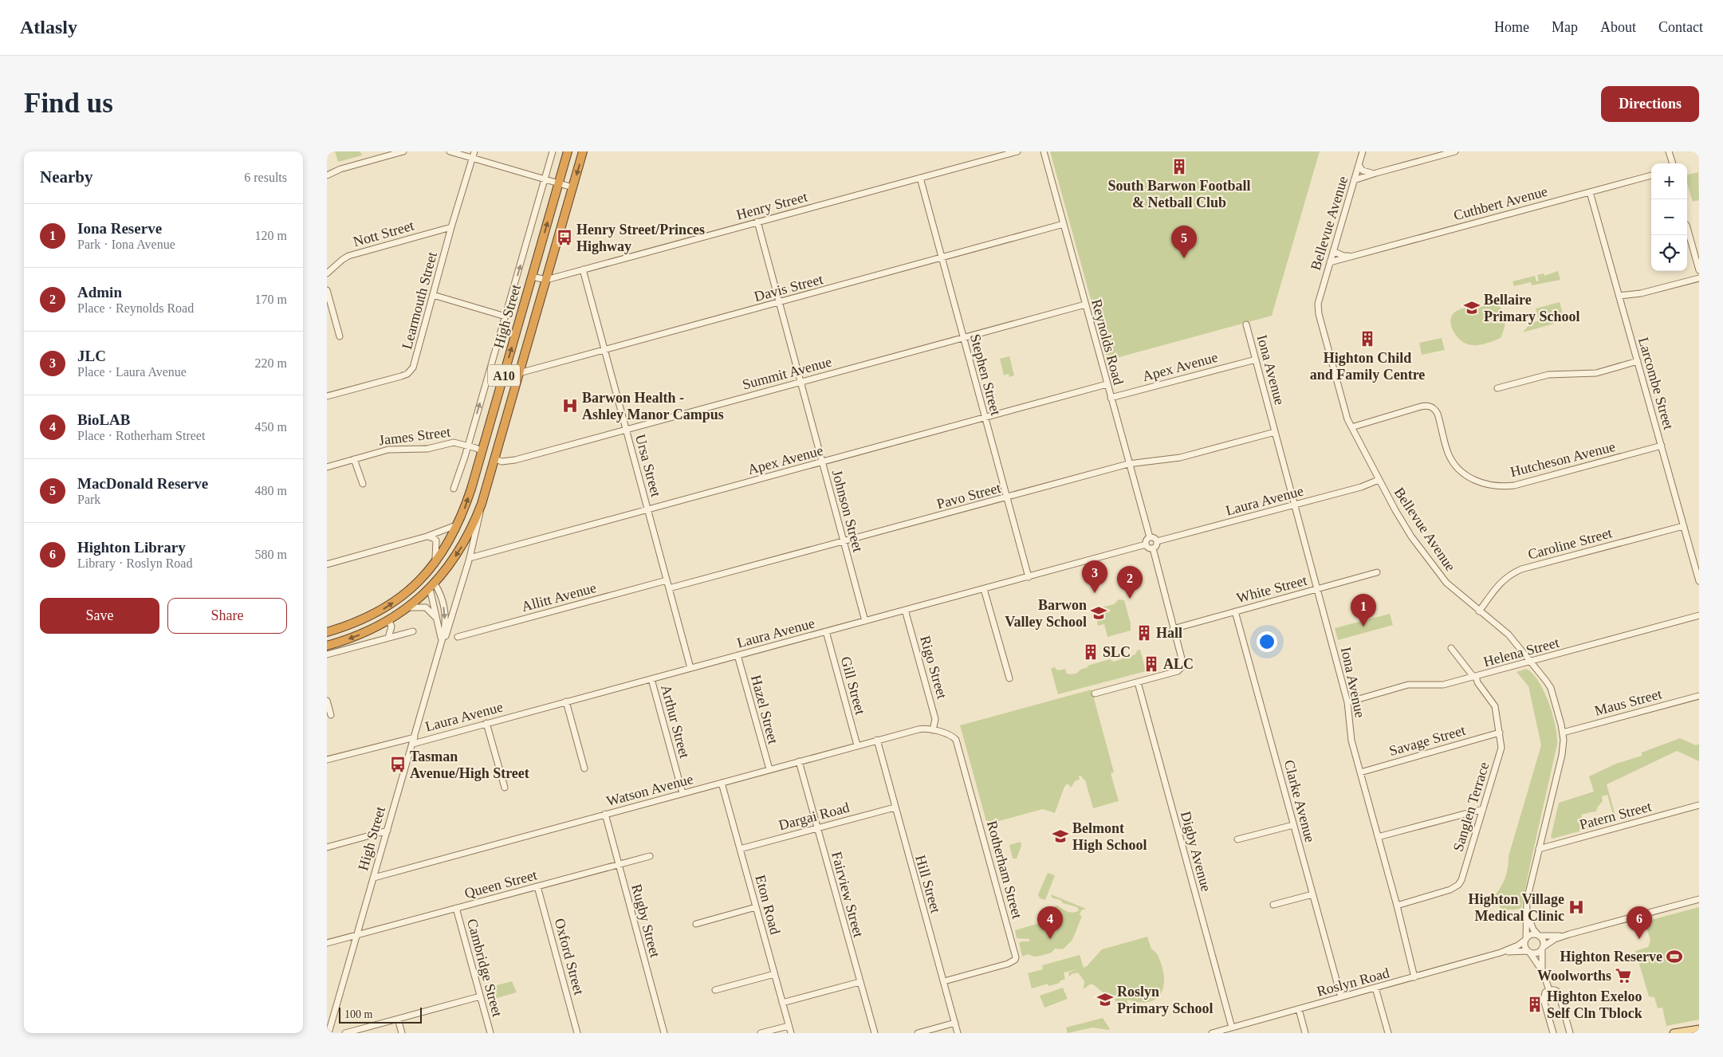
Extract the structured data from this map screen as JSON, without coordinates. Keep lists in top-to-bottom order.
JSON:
{
  "streets": {
    "highway": ["High Street", "A10"],
    "street": [
      "Cuthbert Avenue",
      "Henry Street",
      "Bellevue Avenue",
      "Nott Street",
      "Davis Street",
      "Learmouth Street",
      "Reynolds Road",
      "Apex Avenue",
      "Iona Avenue",
      "Summit Avenue",
      "Stephen Street",
      "Larcombe Street",
      "James Street",
      "Hutcheson Avenue",
      "Ursa Street",
      "Pavo Street",
      "Laura Avenue",
      "Johnson Street",
      "Caroline Street",
      "White Street",
      "Allitt Avenue",
      "Helena Street",
      "Rigo Street",
      "Gill Street",
      "Maus Street",
      "Hazel Street",
      "Arthur Street",
      "Savage Street",
      "Watson Avenue",
      "Clarke Avenue",
      "Sanglen Terrace",
      "Patern Street",
      "Dargai Road",
      "Digby Avenue",
      "Rotherham Street",
      "Queen Street",
      "Hill Street",
      "Fairview Street",
      "Eton Road",
      "Rugby Street",
      "Oxford Street",
      "Cambridge Street",
      "Roslyn Road"
    ]
  },
  "crossings": [
    ["Cuthbert Avenue", "Bellevue Avenue"],
    ["Cuthbert Avenue", "Larcombe Street"],
    ["Henry Street", "High Street"],
    ["Henry Street", "Stephen Street"],
    ["Henry Street", "Ursa Street"],
    ["Henry Street", "Johnson Street"],
    ["Bellevue Avenue", "Hutcheson Avenue"],
    ["Bellevue Avenue", "Laura Avenue"],
    ["Bellevue Avenue", "Caroline Street"],
    ["Bellevue Avenue", "Helena Street"],
    ["Bellevue Avenue", "Maus Street"],
    ["Bellevue Avenue", "Patern Street"],
    ["Bellevue Avenue", "Roslyn Road"],
    ["Nott Street", "Learmouth Street"],
    ["Davis Street", "High Street"],
    ["Davis Street", "Reynolds Road"],
    ["Davis Street", "Stephen Street"],
    ["Davis Street", "Ursa Street"],
    ["Davis Street", "Johnson Street"],
    ["High Street", "Apex Avenue"],
    ["High Street", "Summit Avenue"],
    ["High Street", "A10"],
    ["High Street", "James Street"],
    ["High Street", "Laura Avenue"],
    ["High Street", "Watson Avenue"],
    ["High Street", "Queen Street"],
    ["Reynolds Road", "Apex Avenue"],
    ["Reynolds Road", "Summit Avenue"],
    ["Reynolds Road", "Pavo Street"],
    ["Reynolds Road", "Laura Avenue"],
    ["Apex Avenue", "Iona Avenue"],
    ["Apex Avenue", "Stephen Street"],
    ["Apex Avenue", "Ursa Street"],
    ["Apex Avenue", "Johnson Street"],
    ["Iona Avenue", "Pavo Street"],
    ["Iona Avenue", "Laura Avenue"],
    ["Iona Avenue", "White Street"],
    ["Iona Avenue", "Helena Street"],
    ["Iona Avenue", "Savage Street"],
    ["Iona Avenue", "Sanglen Terrace"],
    ["Iona Avenue", "Roslyn Road"],
    ["Summit Avenue", "Stephen Street"],
    ["Summit Avenue", "Ursa Street"],
    ["Summit Avenue", "Johnson Street"],
    ["Stephen Street", "Pavo Street"],
    ["Stephen Street", "Laura Avenue"],
    ["Larcombe Street", "Hutcheson Avenue"],
    ["Larcombe Street", "Caroline Street"],
    ["Ursa Street", "Pavo Street"],
    ["Ursa Street", "Laura Avenue"],
    ["Ursa Street", "Allitt Avenue"],
    ["Pavo Street", "Johnson Street"],
    ["Laura Avenue", "Johnson Street"],
    ["Laura Avenue", "Rigo Street"],
    ["Laura Avenue", "Gill Street"],
    ["Laura Avenue", "Hazel Street"],
    ["Laura Avenue", "Arthur Street"],
    ["White Street", "Clarke Avenue"],
    ["Helena Street", "Sanglen Terrace"],
    ["Rigo Street", "Watson Avenue"],
    ["Rigo Street", "Rotherham Street"],
    ["Gill Street", "Watson Avenue"],
    ["Hazel Street", "Watson Avenue"],
    ["Arthur Street", "Watson Avenue"],
    ["Savage Street", "Sanglen Terrace"],
    ["Watson Avenue", "Rotherham Street"],
    ["Watson Avenue", "Hill Street"],
    ["Watson Avenue", "Fairview Street"],
    ["Watson Avenue", "Eton Road"],
    ["Watson Avenue", "Rugby Street"],
    ["Clarke Avenue", "Roslyn Road"],
    ["Dargai Road", "Hill Street"],
    ["Dargai Road", "Fairview Street"],
    ["Dargai Road", "Eton Road"],
    ["Digby Avenue", "Roslyn Road"],
    ["Rotherham Street", "Hill Street"],
    ["Queen Street", "Rugby Street"],
    ["Queen Street", "Oxford Street"],
    ["Queen Street", "Cambridge Street"]
  ],
  "places": {
    "building": [
      "South Barwon Football & Netball Club",
      "Highton Child and Family Centre",
      "Hall",
      "SLC",
      "ALC",
      "Highton Exeloo Self Cln Tblock"
    ],
    "bus stop": ["Henry Street/Princes Highway", "Tasman Avenue/High Street"],
    "school or university": [
      "Bellaire Primary School",
      "Barwon Valley School",
      "Belmont High School",
      "Roslyn Primary School"
    ],
    "hospital": ["Barwon Health - Ashley Manor Campus", "Highton Village Medical Clinic"],
    "sports": ["Highton Reserve"],
    "supermarket": ["Woolworths"]
  },
  "scale_bar": "100 m",
  "page": {
    "header": "Atlasly",
    "nav": [
      "Home",
      "Map",
      "About",
      "Contact"
    ],
    "buttons": [
      "Directions",
      ["Save", "Share"]
    ],
    "title": "Find us",
    "heading": ["Nearby", "6 results"],
    "map_buttons": ["+", "−"],
    "list": [
      {
        "mark": "1",
        "name": "Iona Reserve",
        "note": "Park · Iona Avenue",
        "value": "120 m"
      },
      {
        "mark": "2",
        "name": "Admin",
        "note": "Place · Reynolds Road",
        "value": "170 m"
      },
      {
        "mark": "3",
        "name": "JLC",
        "note": "Place · Laura Avenue",
        "value": "220 m"
      },
      {
        "mark": "4",
        "name": "BioLAB",
        "note": "Place · Rotherham Street",
        "value": "450 m"
      },
      {
        "mark": "5",
        "name": "MacDonald Reserve",
        "note": "Park",
        "value": "480 m"
      },
      {
        "mark": "6",
        "name": "Highton Library",
        "note": "Library · Roslyn Road",
        "value": "580 m"
      }
    ],
    "pins": [
      "5",
      "3",
      "2",
      "1",
      "4",
      "6"
    ],
    "scale": "100 m"
  }
}
